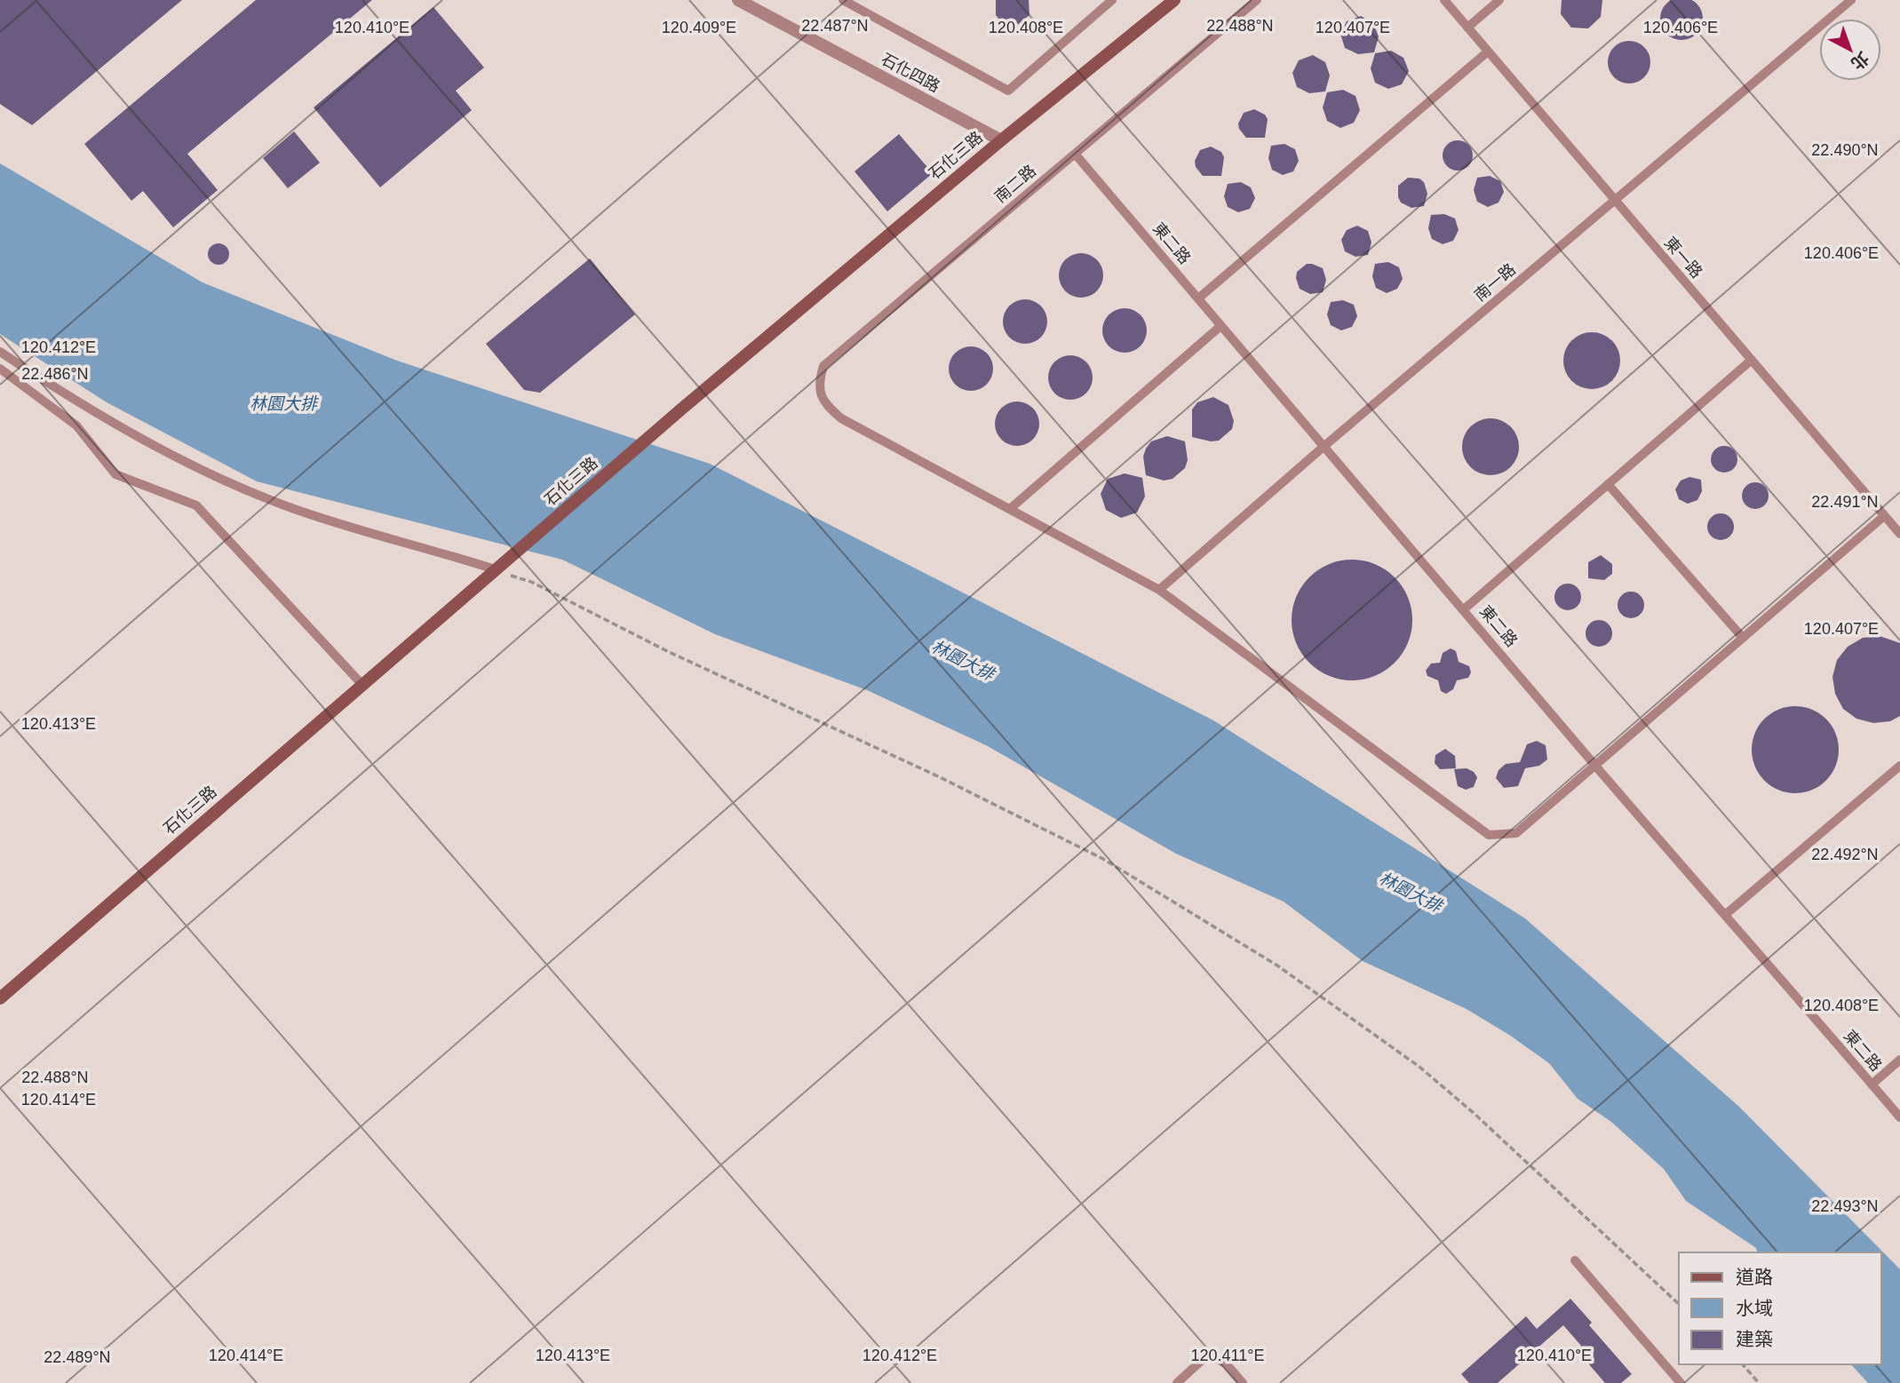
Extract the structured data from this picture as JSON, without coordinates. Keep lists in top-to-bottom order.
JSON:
{
  "streets": {
    "street": ["石化四路", "石化三路"],
    "lane": [
      "南二路",
      "東二路",
      "東一路",
      "南一路"
    ]
  },
  "crossings": [
    ["石化四路", "石化三路"],
    ["南二路", "東二路"],
    ["東二路", "南一路"],
    ["東一路", "南一路"]
  ],
  "water": ["林園大排"],
  "legend": ["道路", "水域", "建築"],
  "north": "bottom right",
  "coordinates": [
    "22.487°N",
    "22.488°N",
    "120.410°E",
    "120.409°E",
    "120.408°E",
    "120.407°E",
    "120.406°E",
    "22.490°N",
    "120.412°E",
    "22.486°N",
    "22.491°N",
    "120.413°E",
    "22.492°N",
    "120.414°E",
    "22.493°N",
    "120.411°E",
    "22.489°N"
  ]
}
